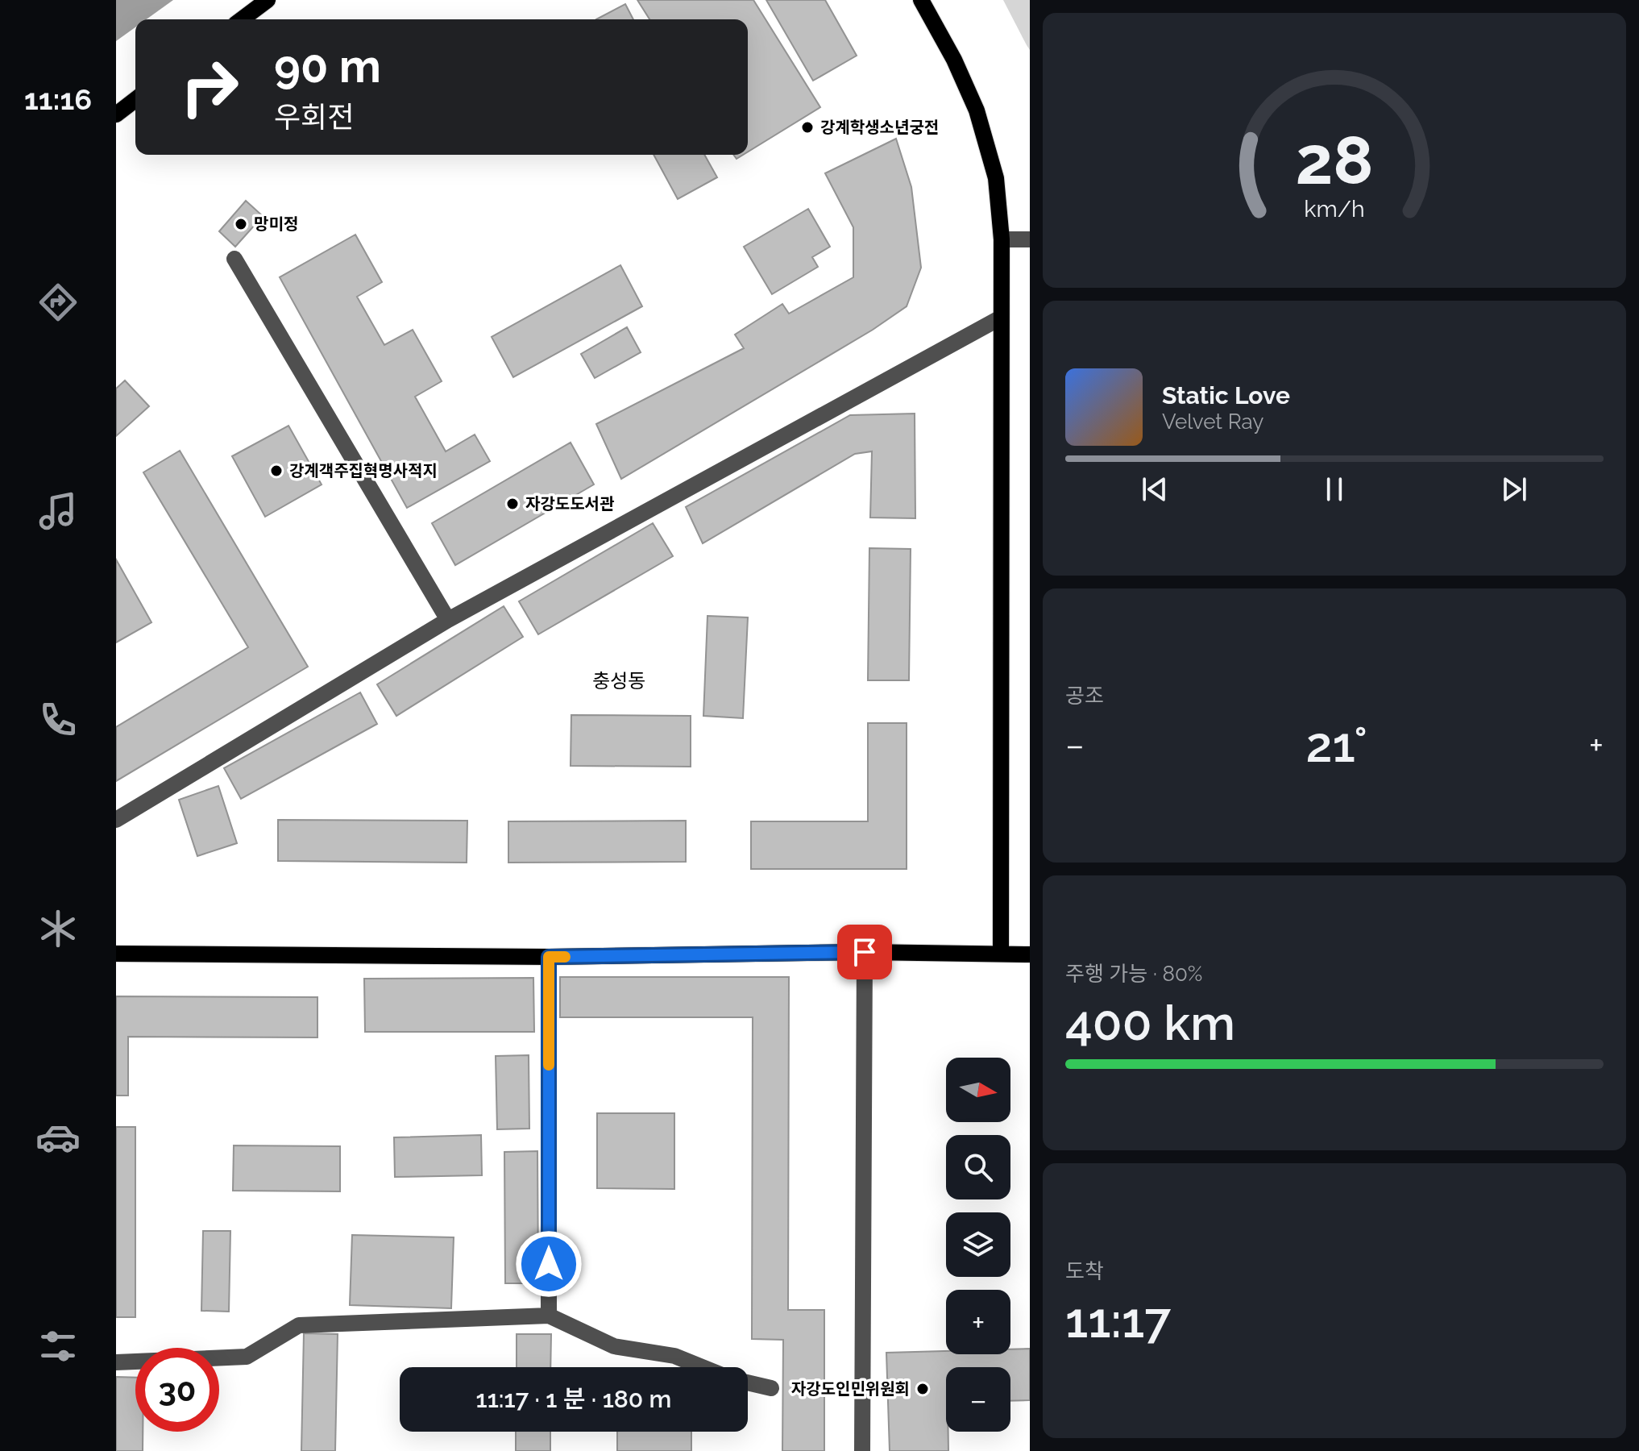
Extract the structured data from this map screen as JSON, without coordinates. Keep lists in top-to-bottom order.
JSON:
{
  "districts": ["충성동"],
  "places": [
    "강계학생소년궁전",
    "망미정",
    "강계객주집혁명사적지",
    "자강도도서관",
    "자강도인민위원회"
  ],
  "north": "right",
  "page": {
    "tabs": "11:16",
    "turn": ["90 m", "우회전"],
    "song": ["Static Love", "Velvet Ray"],
    "tile": [
      "공조",
      ["주행 가능 · 80%", "400 km"],
      ["도착", "11:17"]
    ],
    "heat": ["−", "21°", "+"],
    "map_buttons": ["+", "−"],
    "limit": "30",
    "trip": "11:17 · 1 분 · 180 m",
    "gauge": ["28", "km/h"]
  }
}
